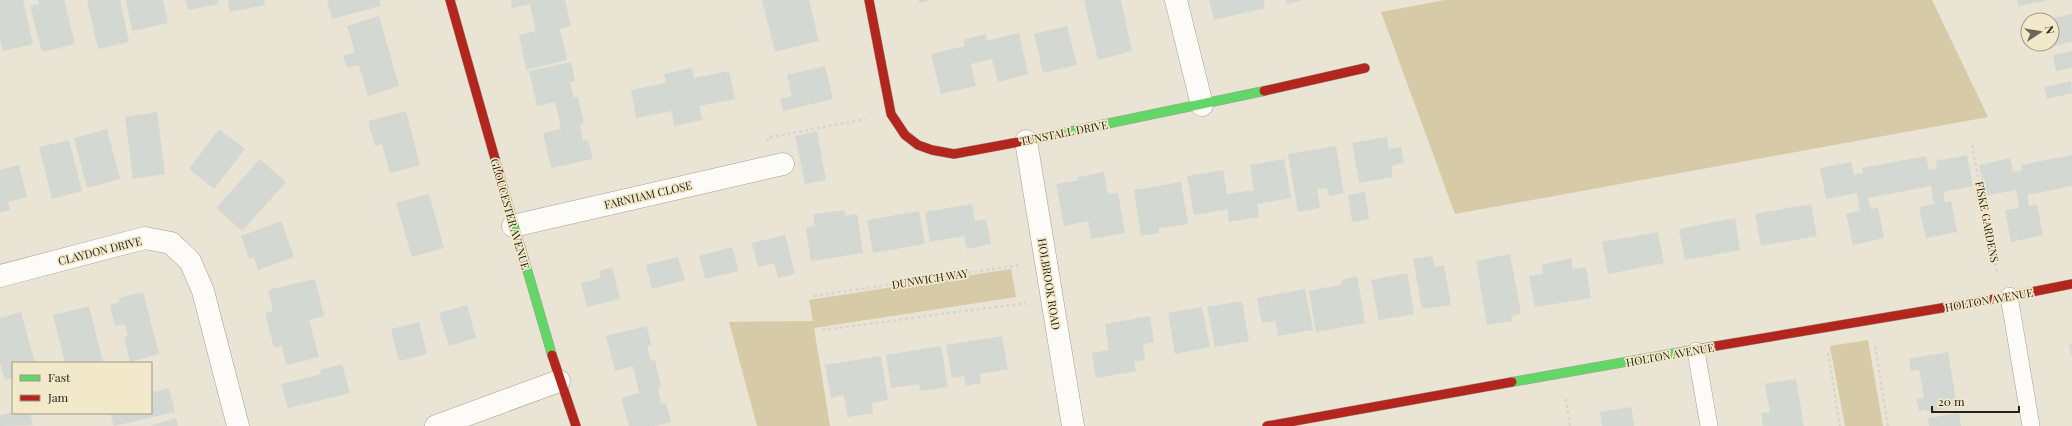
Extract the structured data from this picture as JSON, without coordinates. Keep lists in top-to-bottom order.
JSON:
{
  "streets": {
    "street": [
      "TUNSTALL DRIVE",
      "FARNHAM CLOSE",
      "GLOUCESTER AVENUE",
      "CLAYDON DRIVE",
      "HOLBROOK ROAD",
      "HOLTON AVENUE"
    ],
    "path": ["FISKE GARDENS", "DUNWICH WAY"]
  },
  "crossings": [
    ["TUNSTALL DRIVE", "HOLBROOK ROAD"],
    ["FARNHAM CLOSE", "GLOUCESTER AVENUE"],
    ["FISKE GARDENS", "HOLTON AVENUE"],
    ["DUNWICH WAY", "HOLBROOK ROAD"]
  ],
  "legend": ["Fast", "Jam"],
  "scale_bar": "20 m",
  "north": "right"
}
